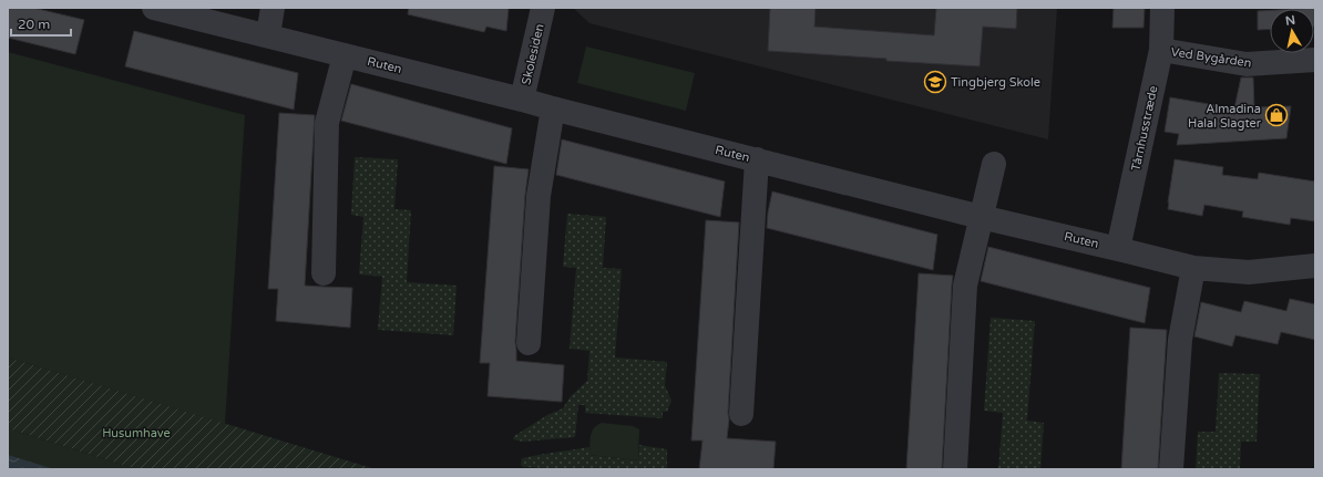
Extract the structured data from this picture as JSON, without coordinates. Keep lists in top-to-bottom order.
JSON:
{
  "streets": {
    "street": [
      "Skolesiden",
      "Ved Bygården",
      "Ruten",
      "Tårnhusstræde"
    ]
  },
  "crossings": [
    ["Skolesiden", "Ruten"],
    ["Ved Bygården", "Tårnhusstræde"],
    ["Ruten", "Tårnhusstræde"]
  ],
  "parks": ["Husumhave"],
  "places": {
    "school or university": ["Tingbjerg Skole"],
    "shop": ["Almadina Halal Slagter"]
  },
  "scale_bar": "20 m",
  "north": "top"
}
